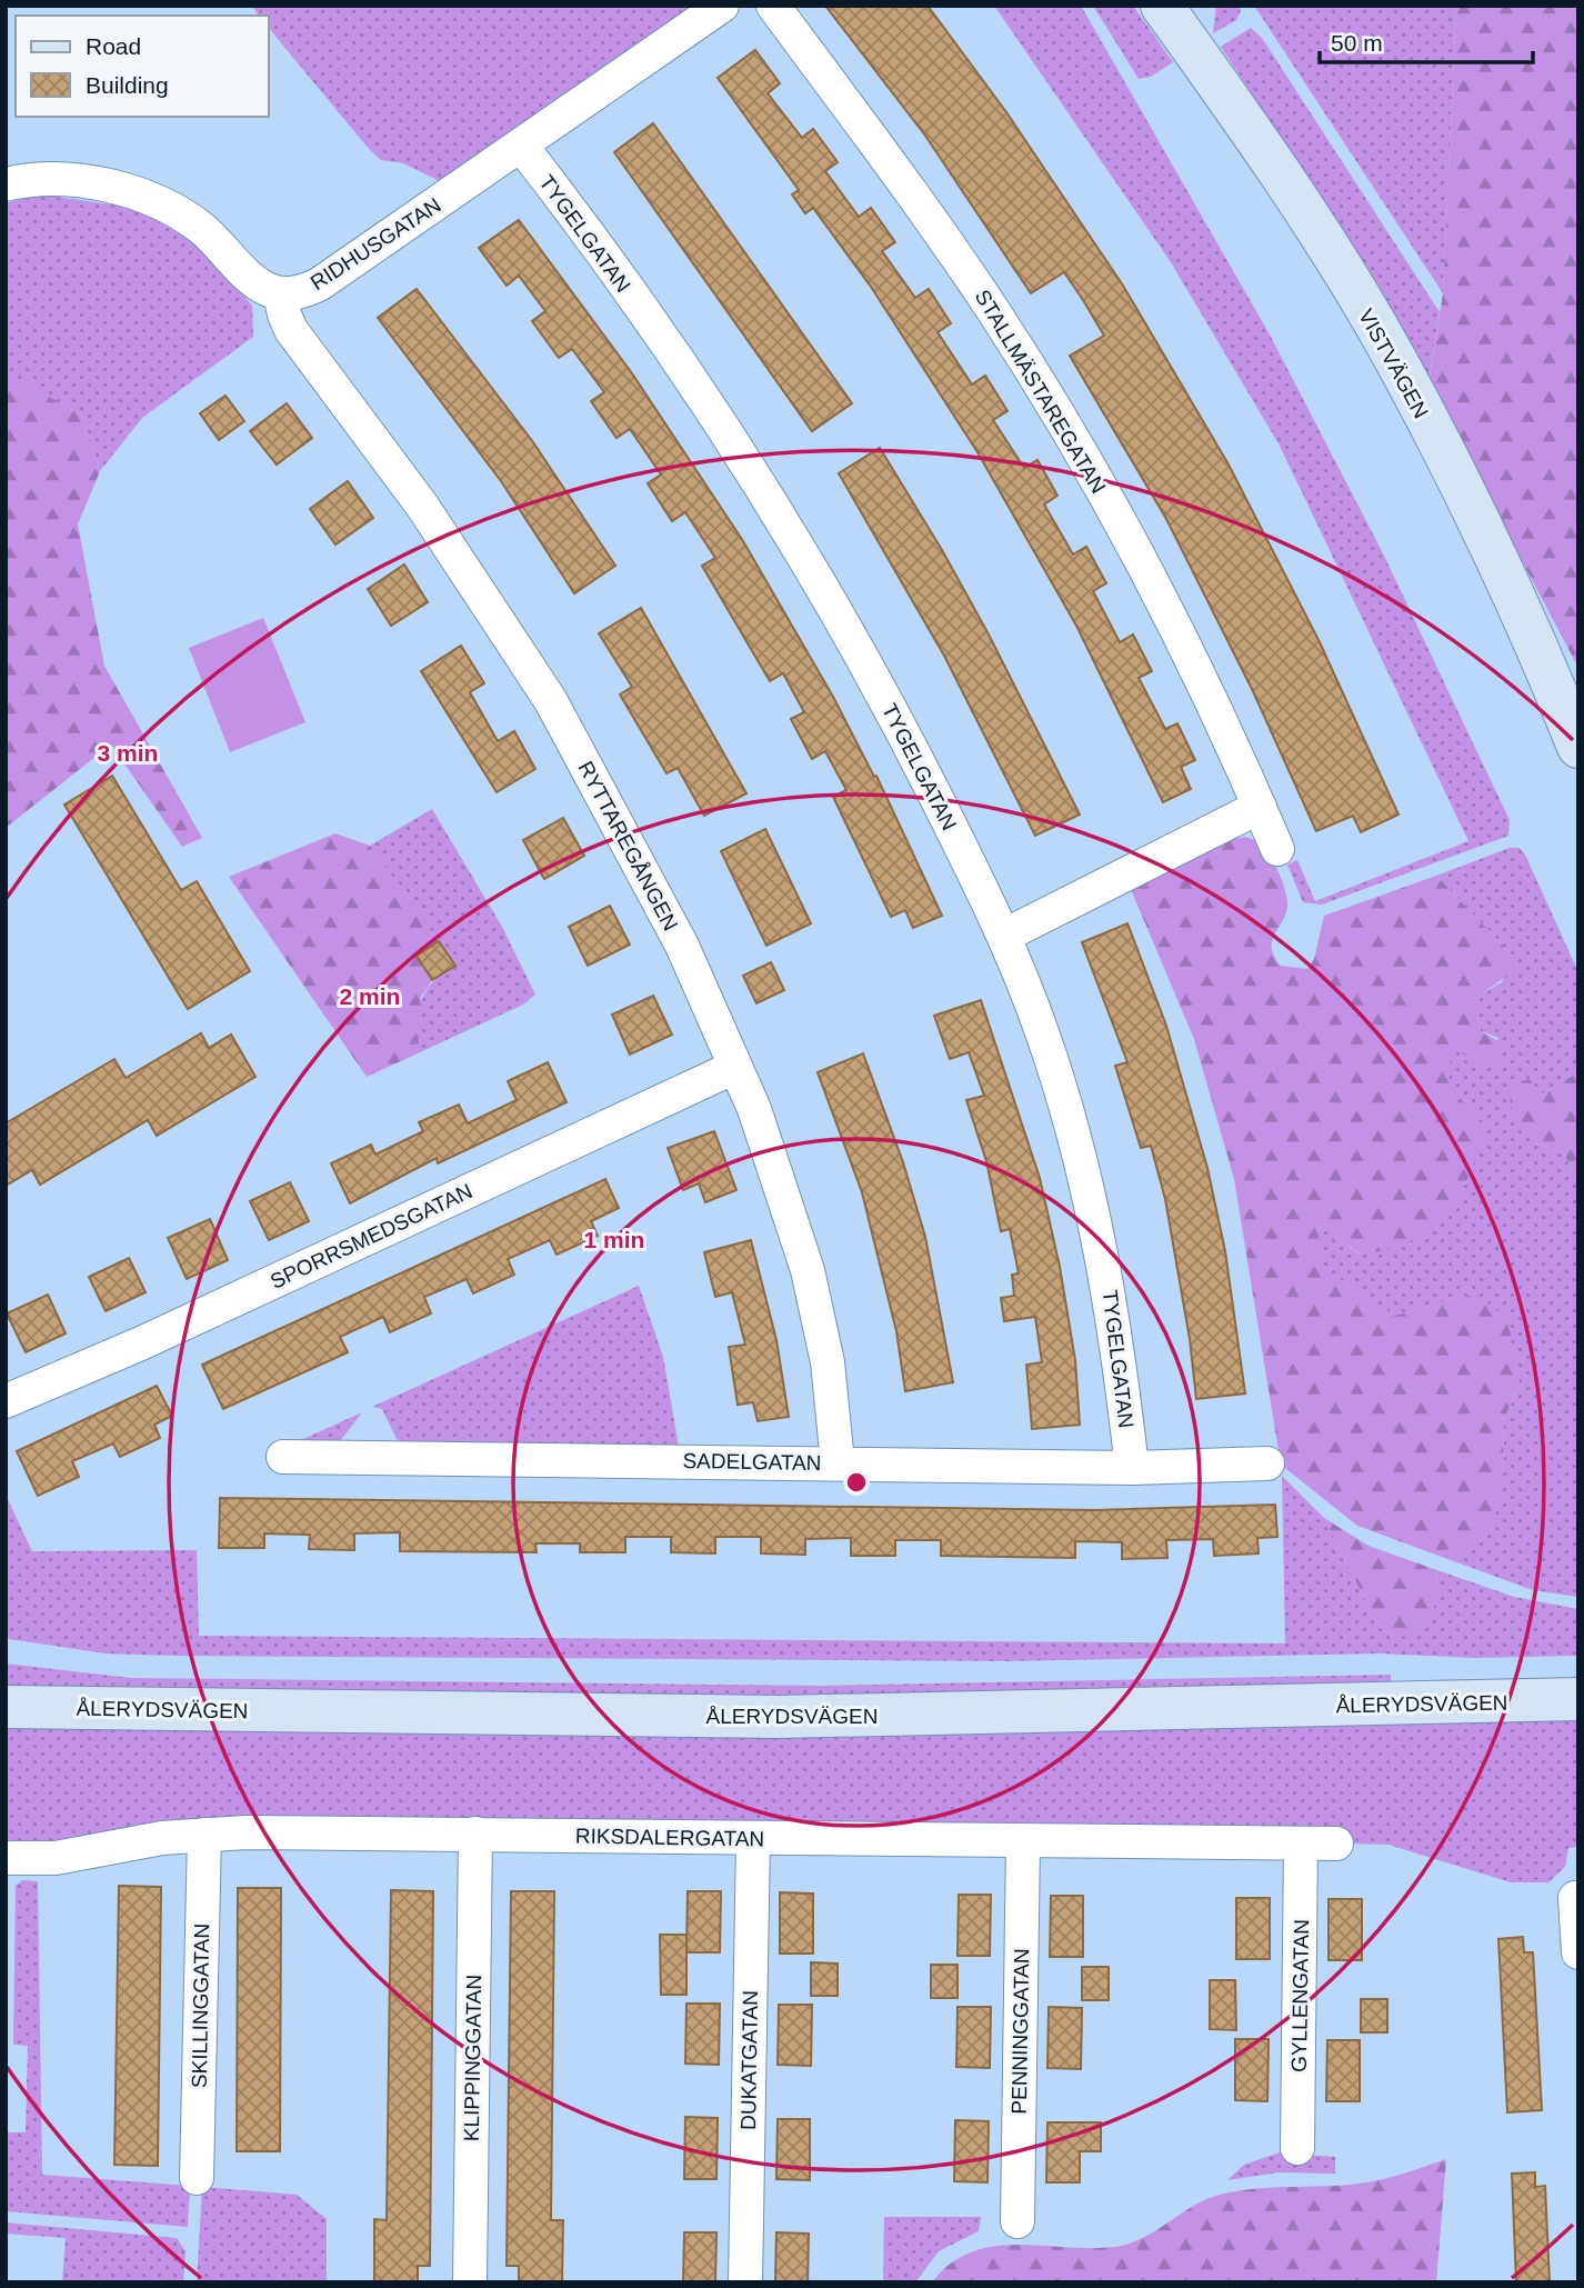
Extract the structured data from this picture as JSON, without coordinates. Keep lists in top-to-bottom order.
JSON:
{
  "streets": {
    "main road": ["VISTVÄGEN", "ÅLERYDSVÄGEN"],
    "street": [
      "TYGELGATAN",
      "RIDHUSGATAN",
      "STALLMÄSTAREGATAN",
      "RYTTAREGÅNGEN",
      "SPORRSMEDSGATAN",
      "SADELGATAN",
      "RIKSDALERGATAN",
      "GYLLENGATAN",
      "SKILLINGGATAN",
      "PENNINGGATAN",
      "KLIPPINGGATAN",
      "DUKATGATAN"
    ]
  },
  "crossings": [
    ["TYGELGATAN", "RIDHUSGATAN"],
    ["TYGELGATAN", "SADELGATAN"],
    ["RIDHUSGATAN", "RYTTAREGÅNGEN"],
    ["RYTTAREGÅNGEN", "SPORRSMEDSGATAN"],
    ["RYTTAREGÅNGEN", "SADELGATAN"],
    ["RIKSDALERGATAN", "GYLLENGATAN"],
    ["RIKSDALERGATAN", "SKILLINGGATAN"],
    ["RIKSDALERGATAN", "PENNINGGATAN"],
    ["RIKSDALERGATAN", "KLIPPINGGATAN"],
    ["RIKSDALERGATAN", "DUKATGATAN"]
  ],
  "legend": ["Road", "Building"],
  "scale_bar": "50 m",
  "rings": ["3 min", "2 min", "1 min"]
}
